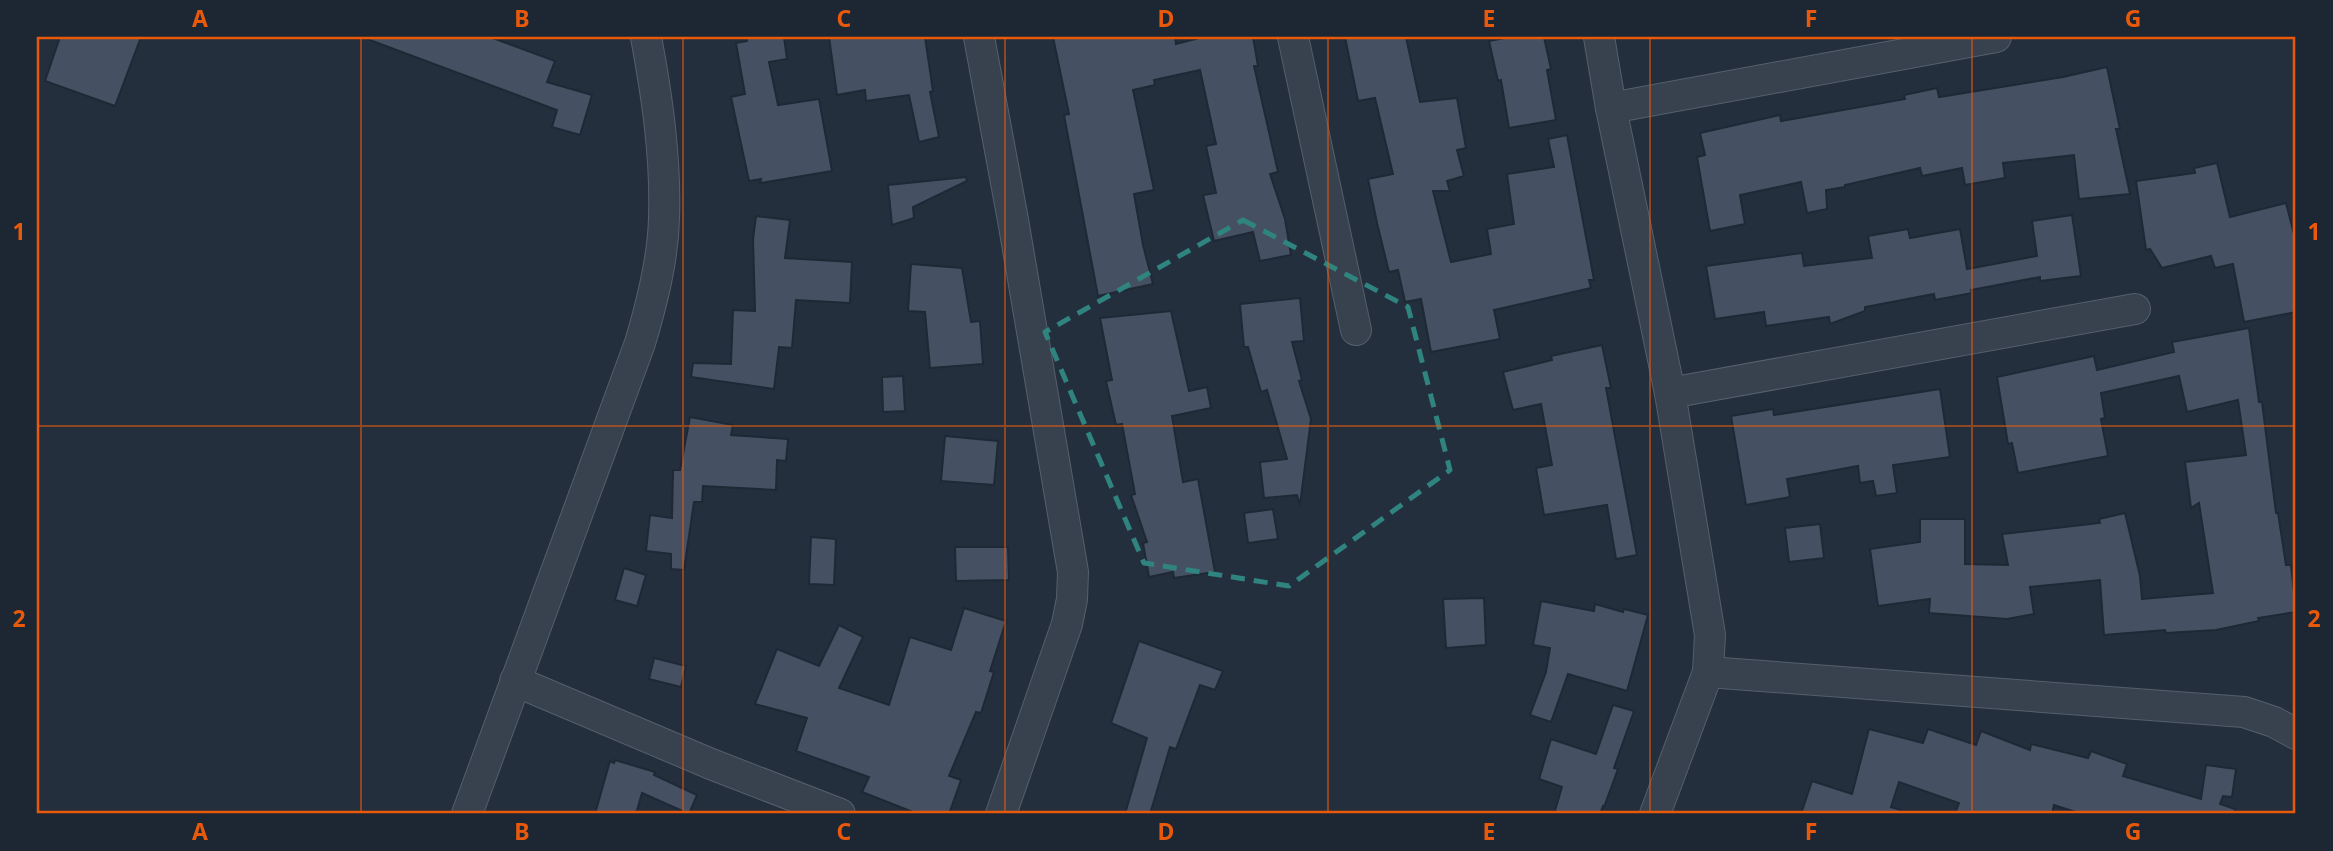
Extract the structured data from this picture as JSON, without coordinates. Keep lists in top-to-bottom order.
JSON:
{
  "grid": {
    "columns": [
      "A",
      "B",
      "C",
      "D",
      "E",
      "F",
      "G"
    ],
    "rows": ["1", "2"]
  }
}
